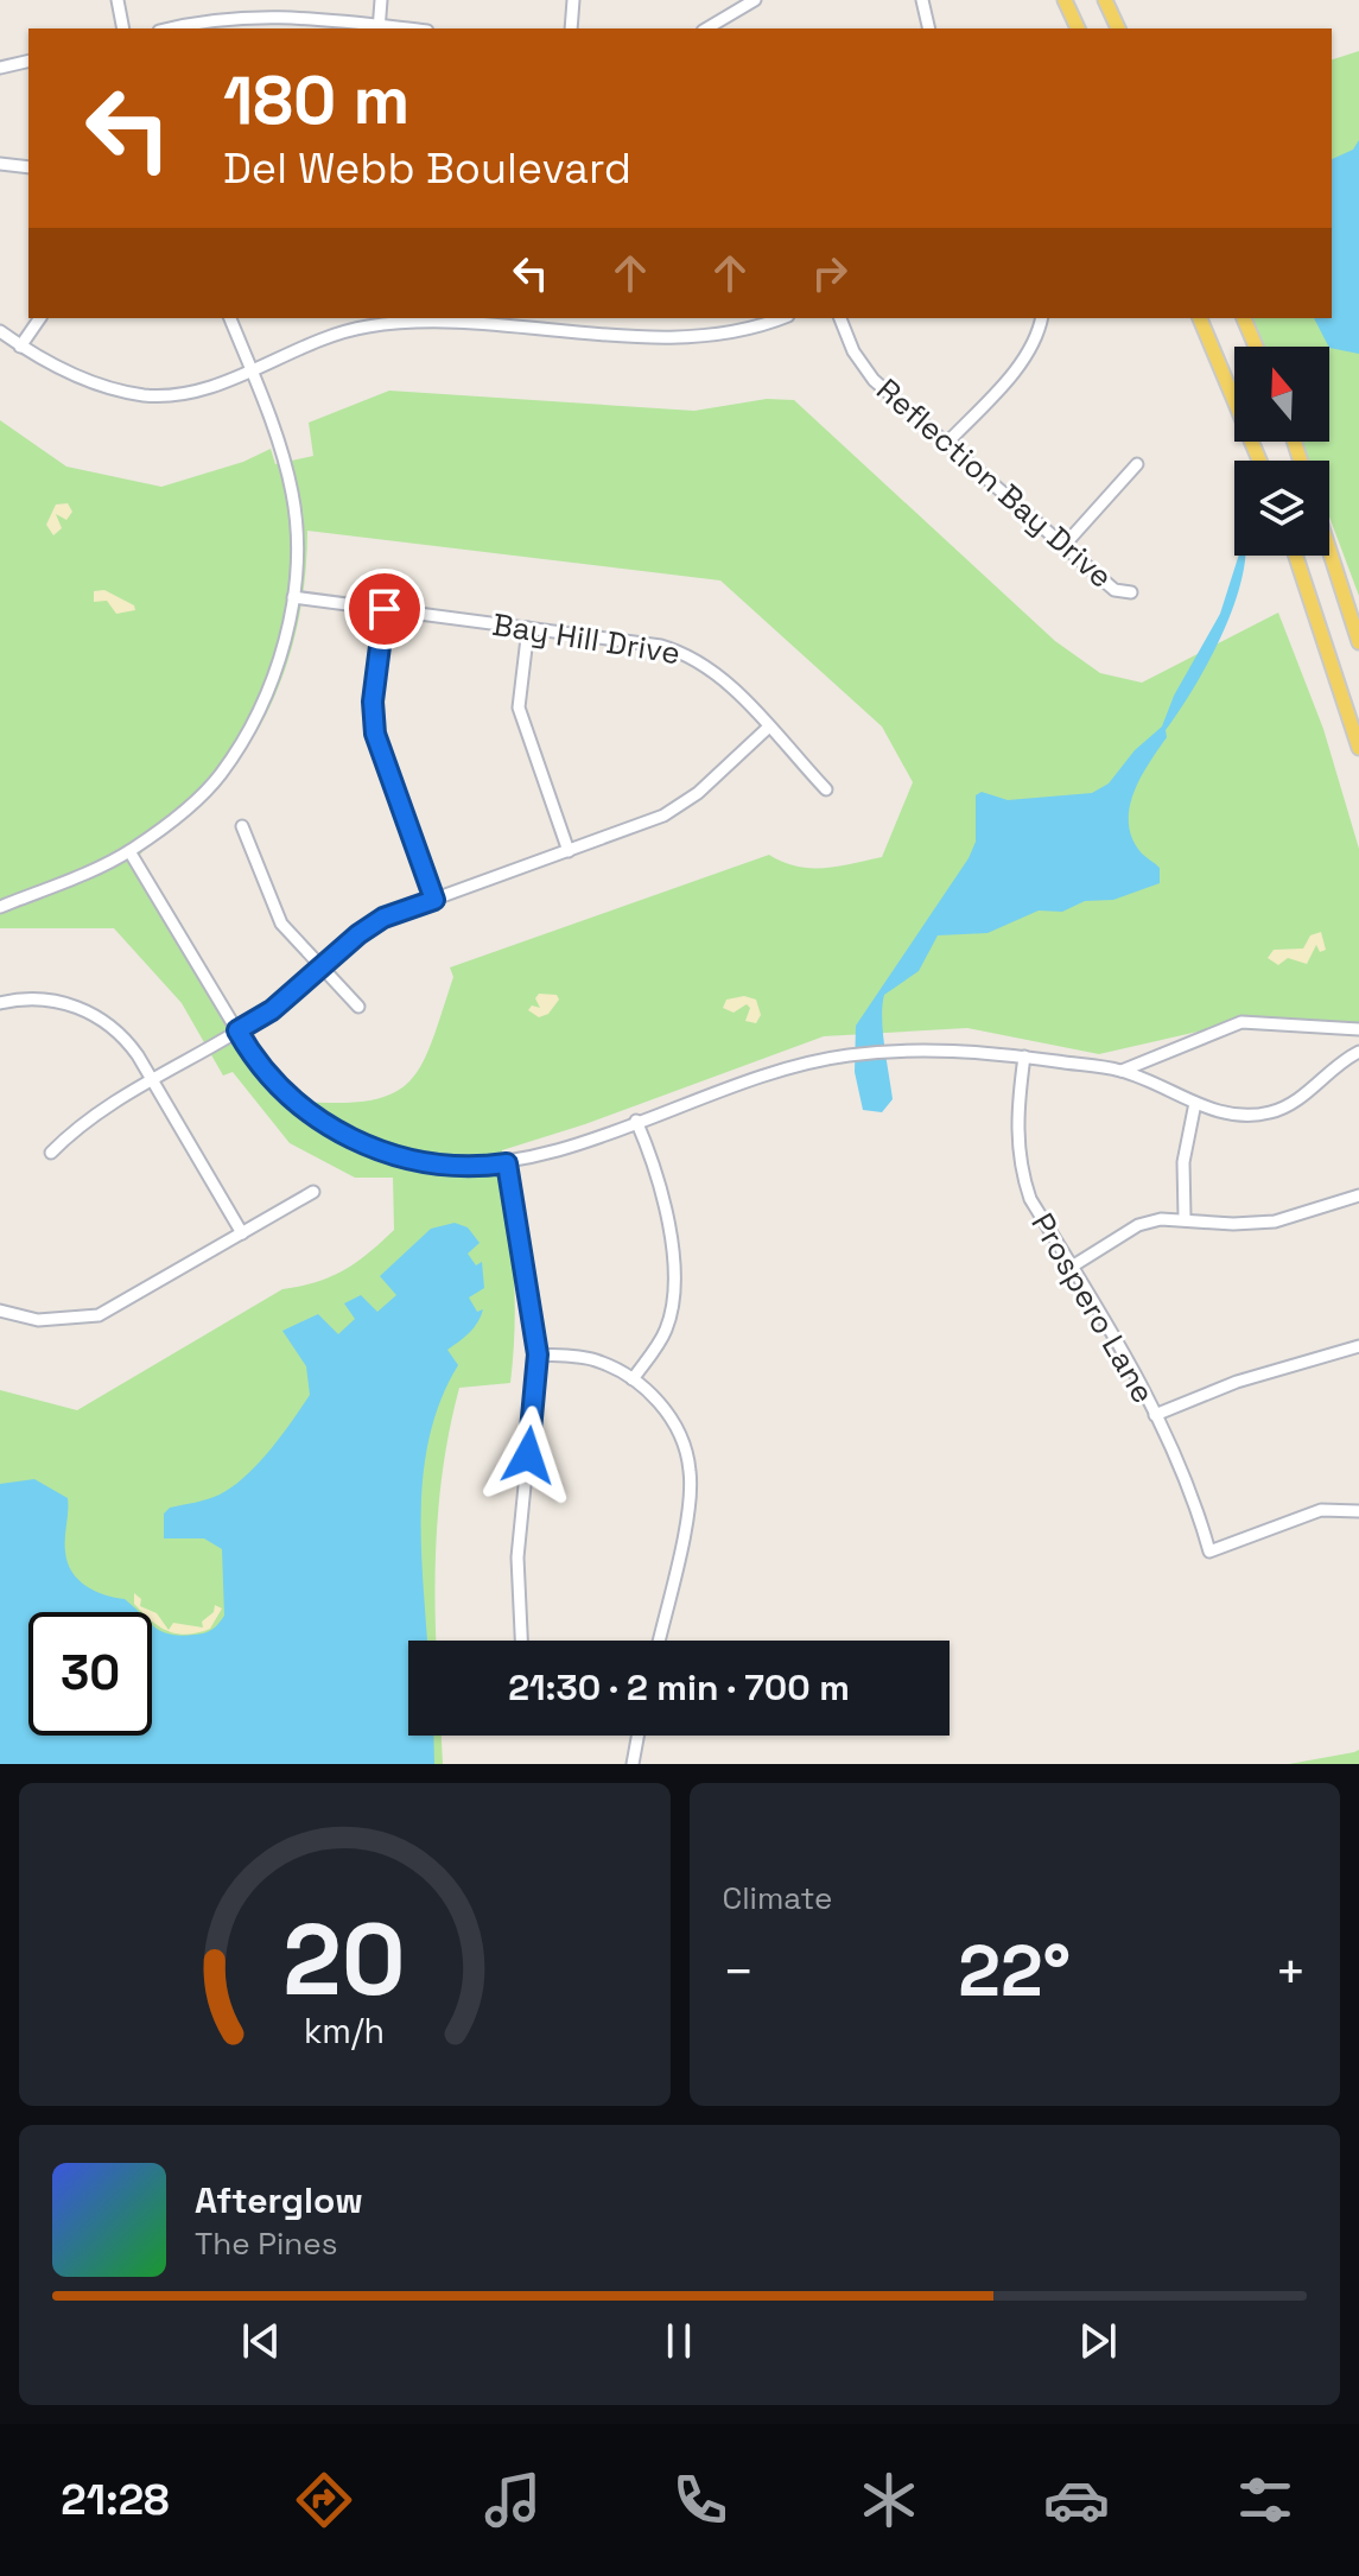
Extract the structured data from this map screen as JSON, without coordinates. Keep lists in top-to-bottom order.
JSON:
{
  "streets": {
    "street": ["Reflection Bay Drive", "Bay Hill Drive", "Prospero Lane"]
  },
  "north": "top",
  "page": {
    "turn": ["180 m", "Del Webb Boulevard"],
    "limit": "30",
    "trip": "21:30 · 2 min · 700 m",
    "tile": "Climate",
    "heat": ["−", "22°", "+"],
    "song": ["Afterglow", "The Pines"],
    "tabs": "21:28",
    "gauge": ["20", "km/h"]
  }
}
